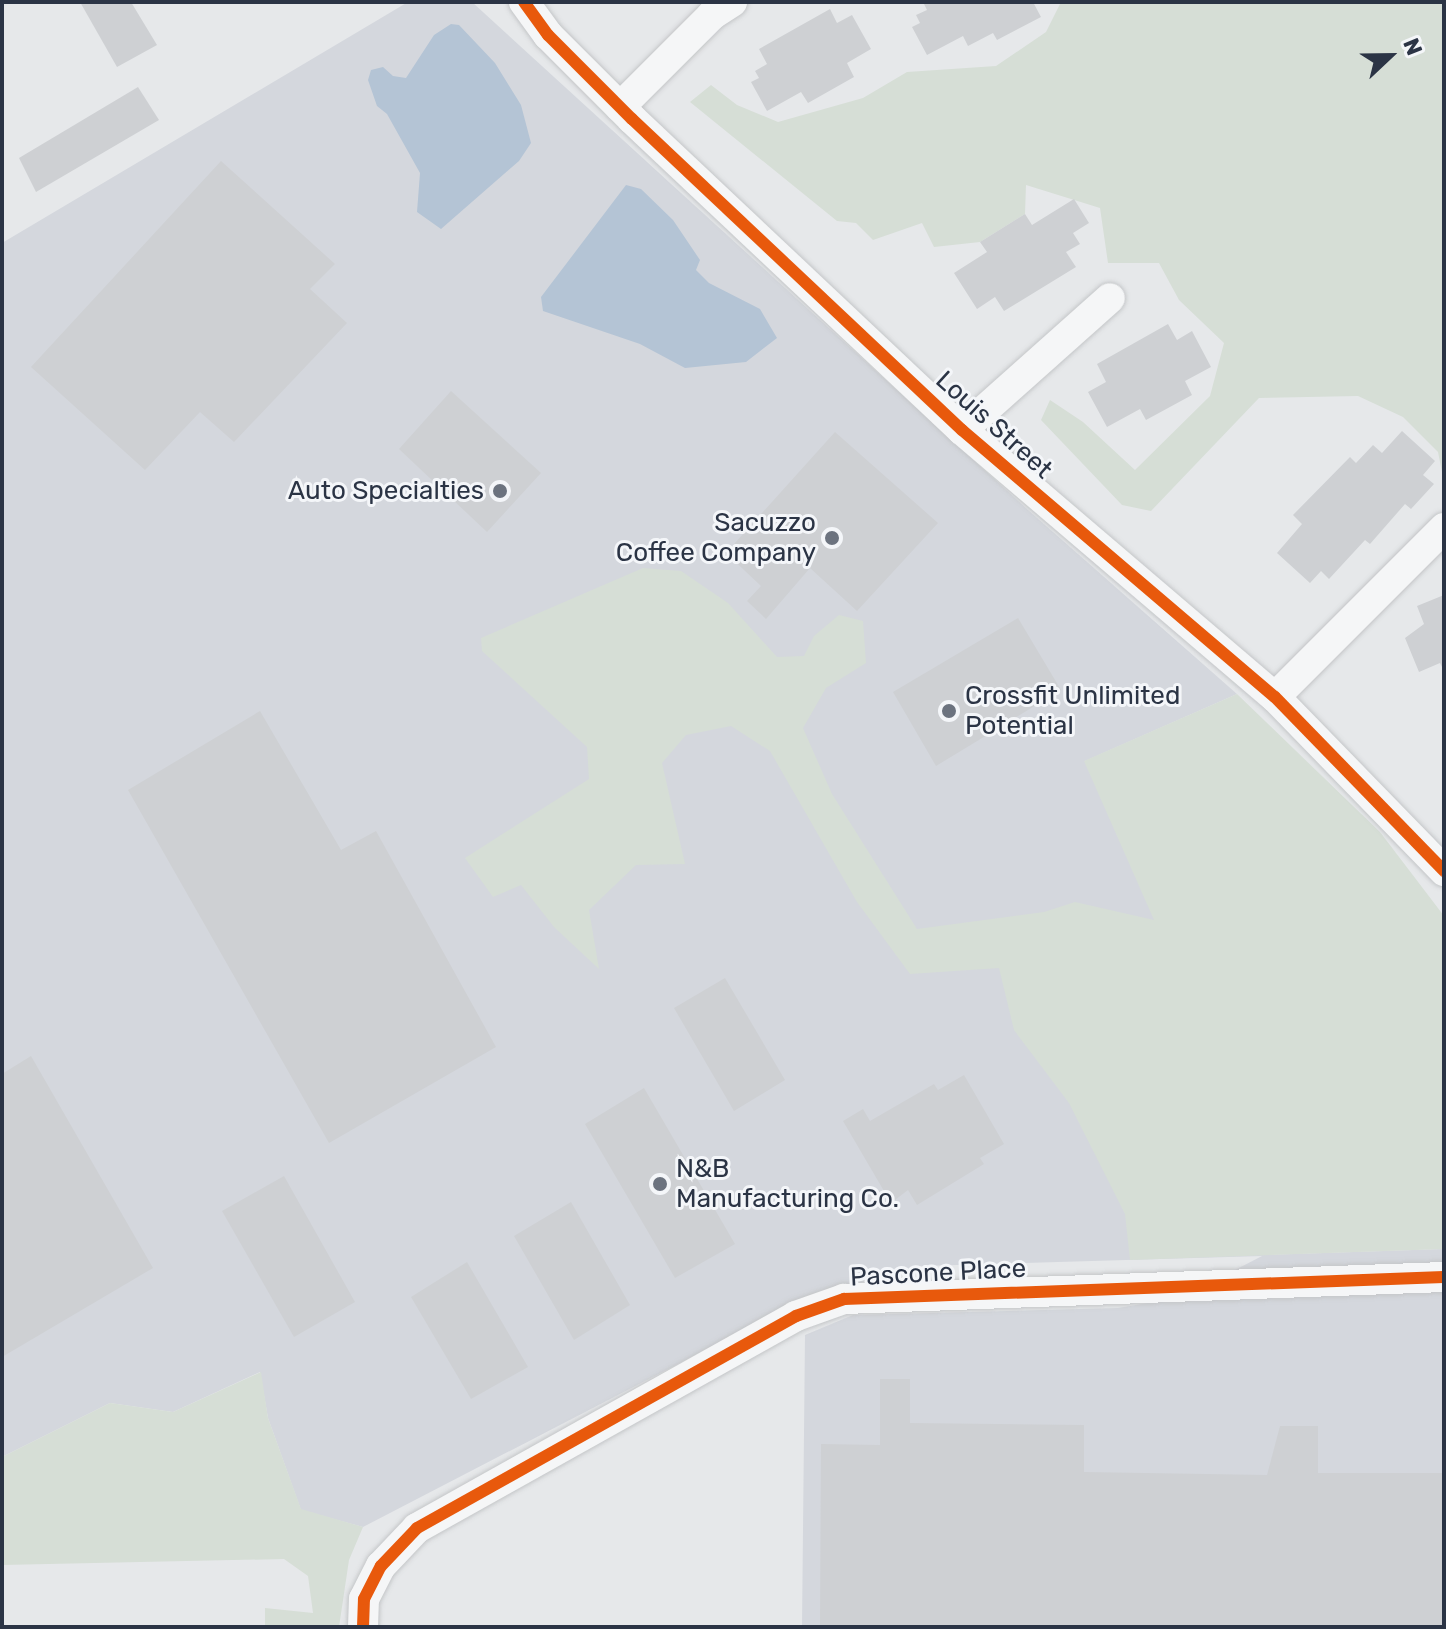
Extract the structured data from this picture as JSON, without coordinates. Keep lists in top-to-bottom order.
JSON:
{
  "streets": {
    "street": ["Louis Street", "Pascone Place"]
  },
  "places": [
    "Auto Specialties",
    "Sacuzzo Coffee Company",
    "Crossfit Unlimited Potential",
    "N&B Manufacturing Co."
  ],
  "north": "right"
}
